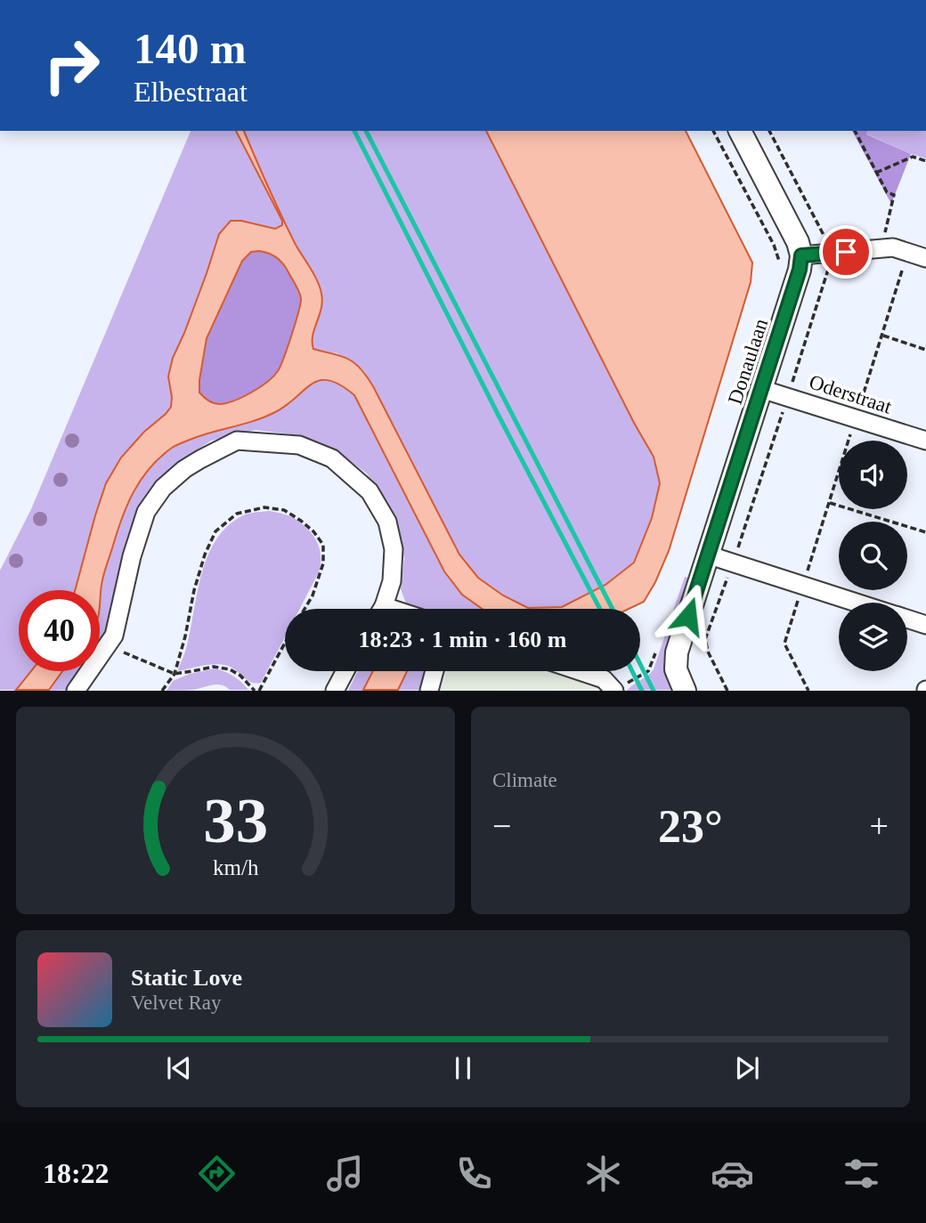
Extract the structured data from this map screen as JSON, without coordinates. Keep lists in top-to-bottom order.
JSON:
{
  "streets": {
    "street": ["Donaulaan", "Oderstraat"]
  },
  "crossings": [
    ["Donaulaan", "Oderstraat"]
  ],
  "page": {
    "turn": ["140 m", "Elbestraat"],
    "limit": "40",
    "trip": "18:23 · 1 min · 160 m",
    "tile": "Climate",
    "heat": ["−", "23°", "+"],
    "song": ["Static Love", "Velvet Ray"],
    "tabs": "18:22",
    "gauge": ["33", "km/h"]
  }
}
